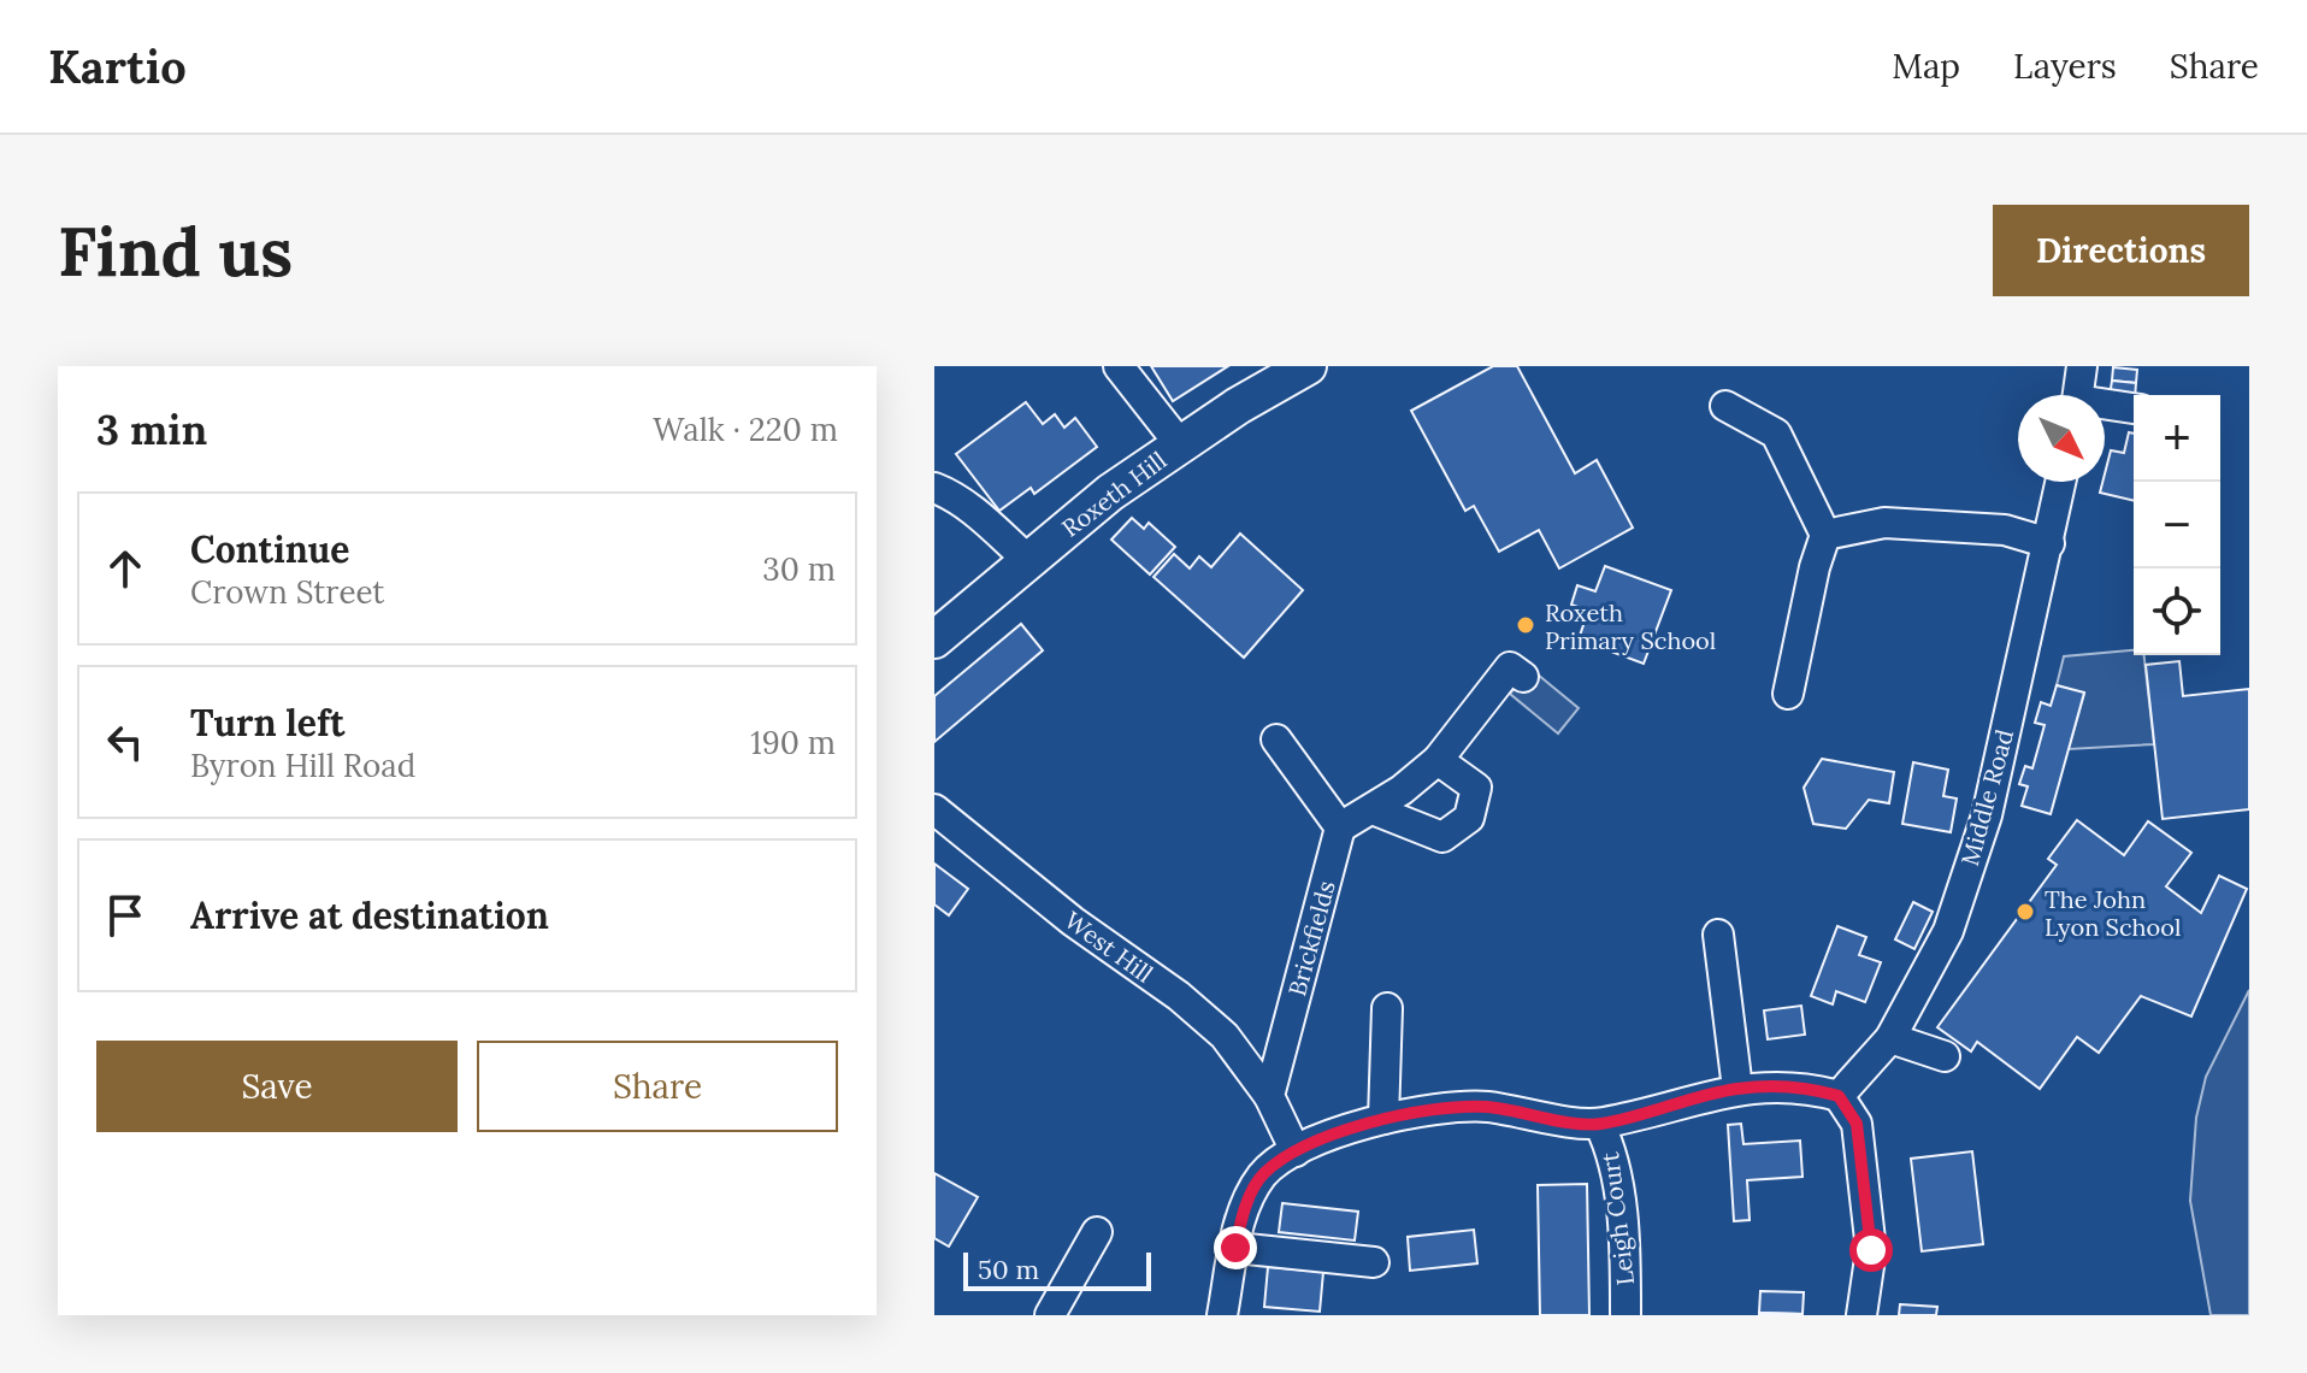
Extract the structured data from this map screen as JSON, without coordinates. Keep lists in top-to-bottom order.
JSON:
{
  "streets": {
    "main road": ["Roxeth Hill"],
    "street": [
      "Middle Road",
      "Brickfields",
      "West Hill",
      "Leigh Court"
    ]
  },
  "crossings": [
    ["Brickfields", "West Hill"]
  ],
  "places": ["Roxeth Primary School", "The John Lyon School"],
  "scale_bar": "50 m",
  "north": "bottom right",
  "page": {
    "header": "Kartio",
    "nav": ["Map", "Layers", "Share"],
    "buttons": [
      "Directions",
      ["Save", "Share"]
    ],
    "title": "Find us",
    "heading": ["3 min", "Walk · 220 m"],
    "map_buttons": ["+", "−"],
    "list": [
      ["Continue", "Crown Street", "30 m"],
      ["Turn left", "Byron Hill Road", "190 m"],
      "Arrive at destination"
    ],
    "scale": "50 m"
  }
}
